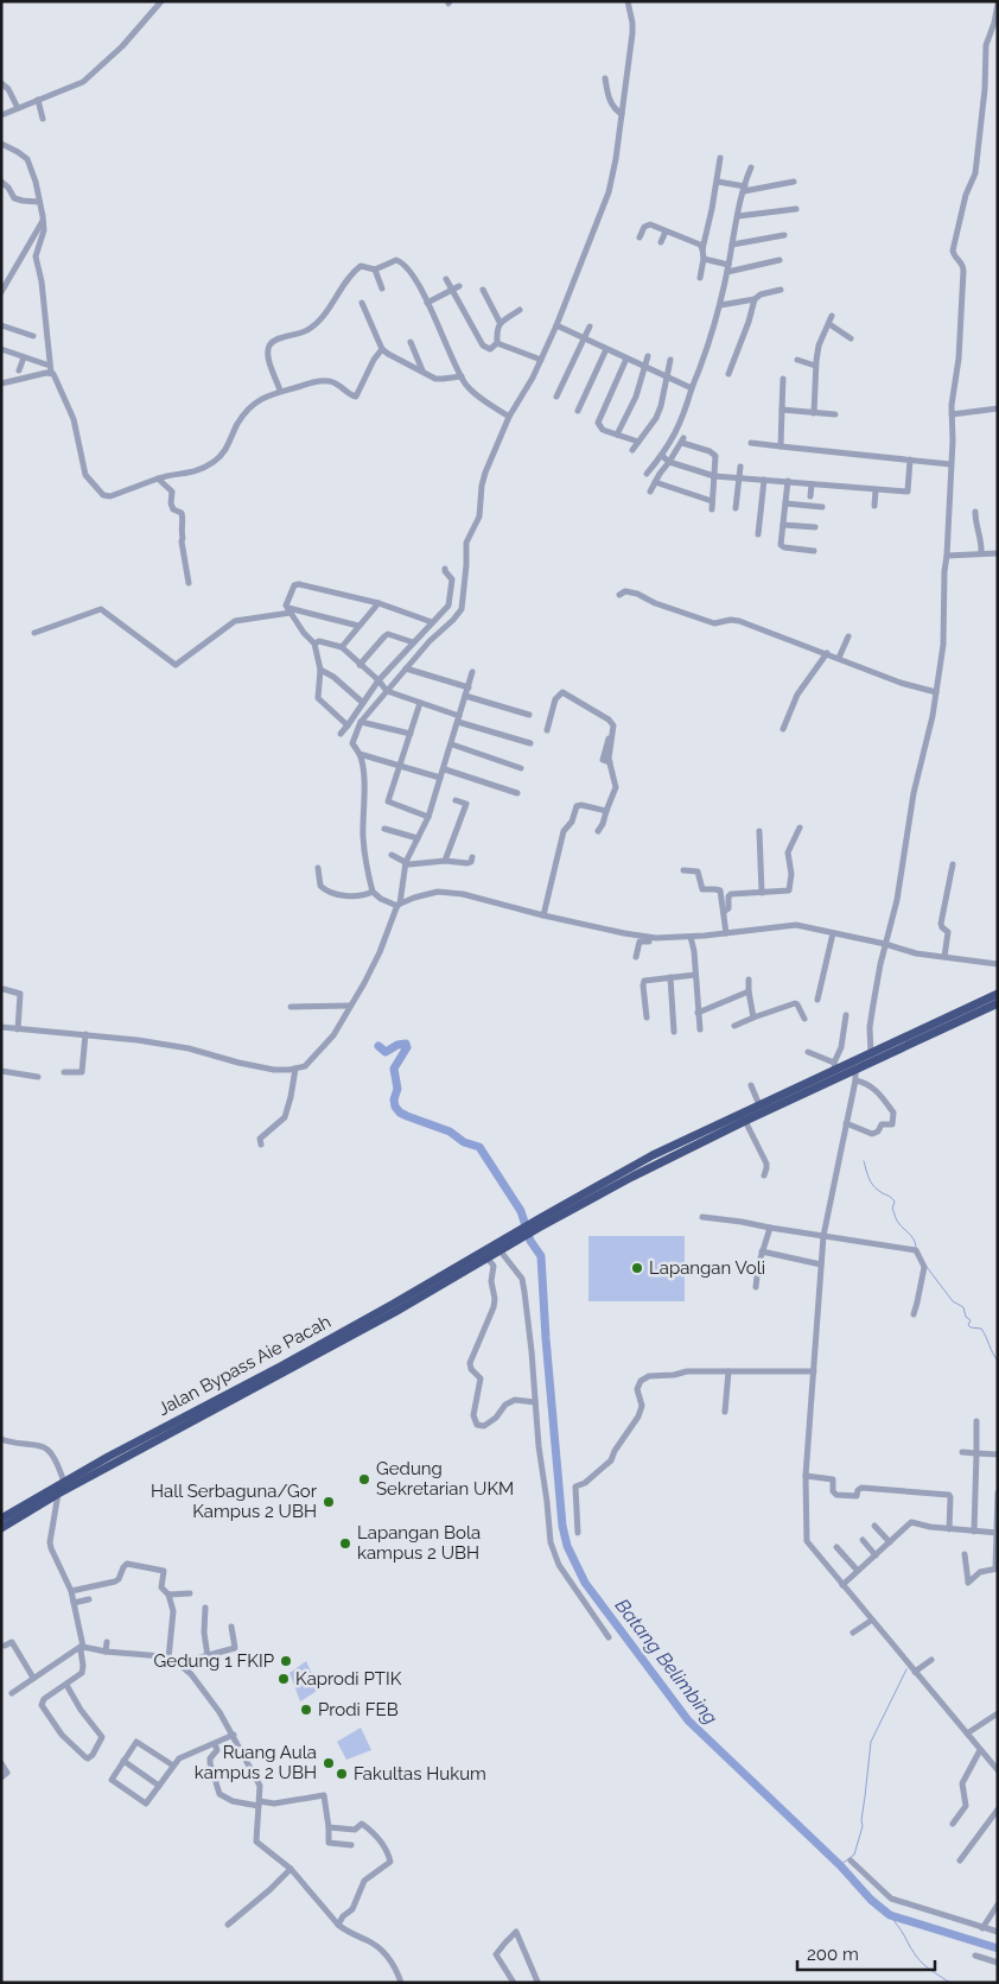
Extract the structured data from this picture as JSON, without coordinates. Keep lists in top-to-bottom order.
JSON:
{
  "streets": {
    "highway": ["Jalan Bypass Aie Pacah"]
  },
  "water": ["Batang Belimbing"],
  "places": [
    "Lapangan Voli",
    "Gedung Sekretarian UKM",
    "Hall Serbaguna/Gor Kampus 2 UBH",
    "Lapangan Bola kampus 2 UBH",
    "Gedung 1 FKIP",
    "Kaprodi PTIK",
    "Prodi FEB",
    "Ruang Aula kampus 2 UBH",
    "Fakultas Hukum"
  ],
  "scale_bar": "200 m"
}
